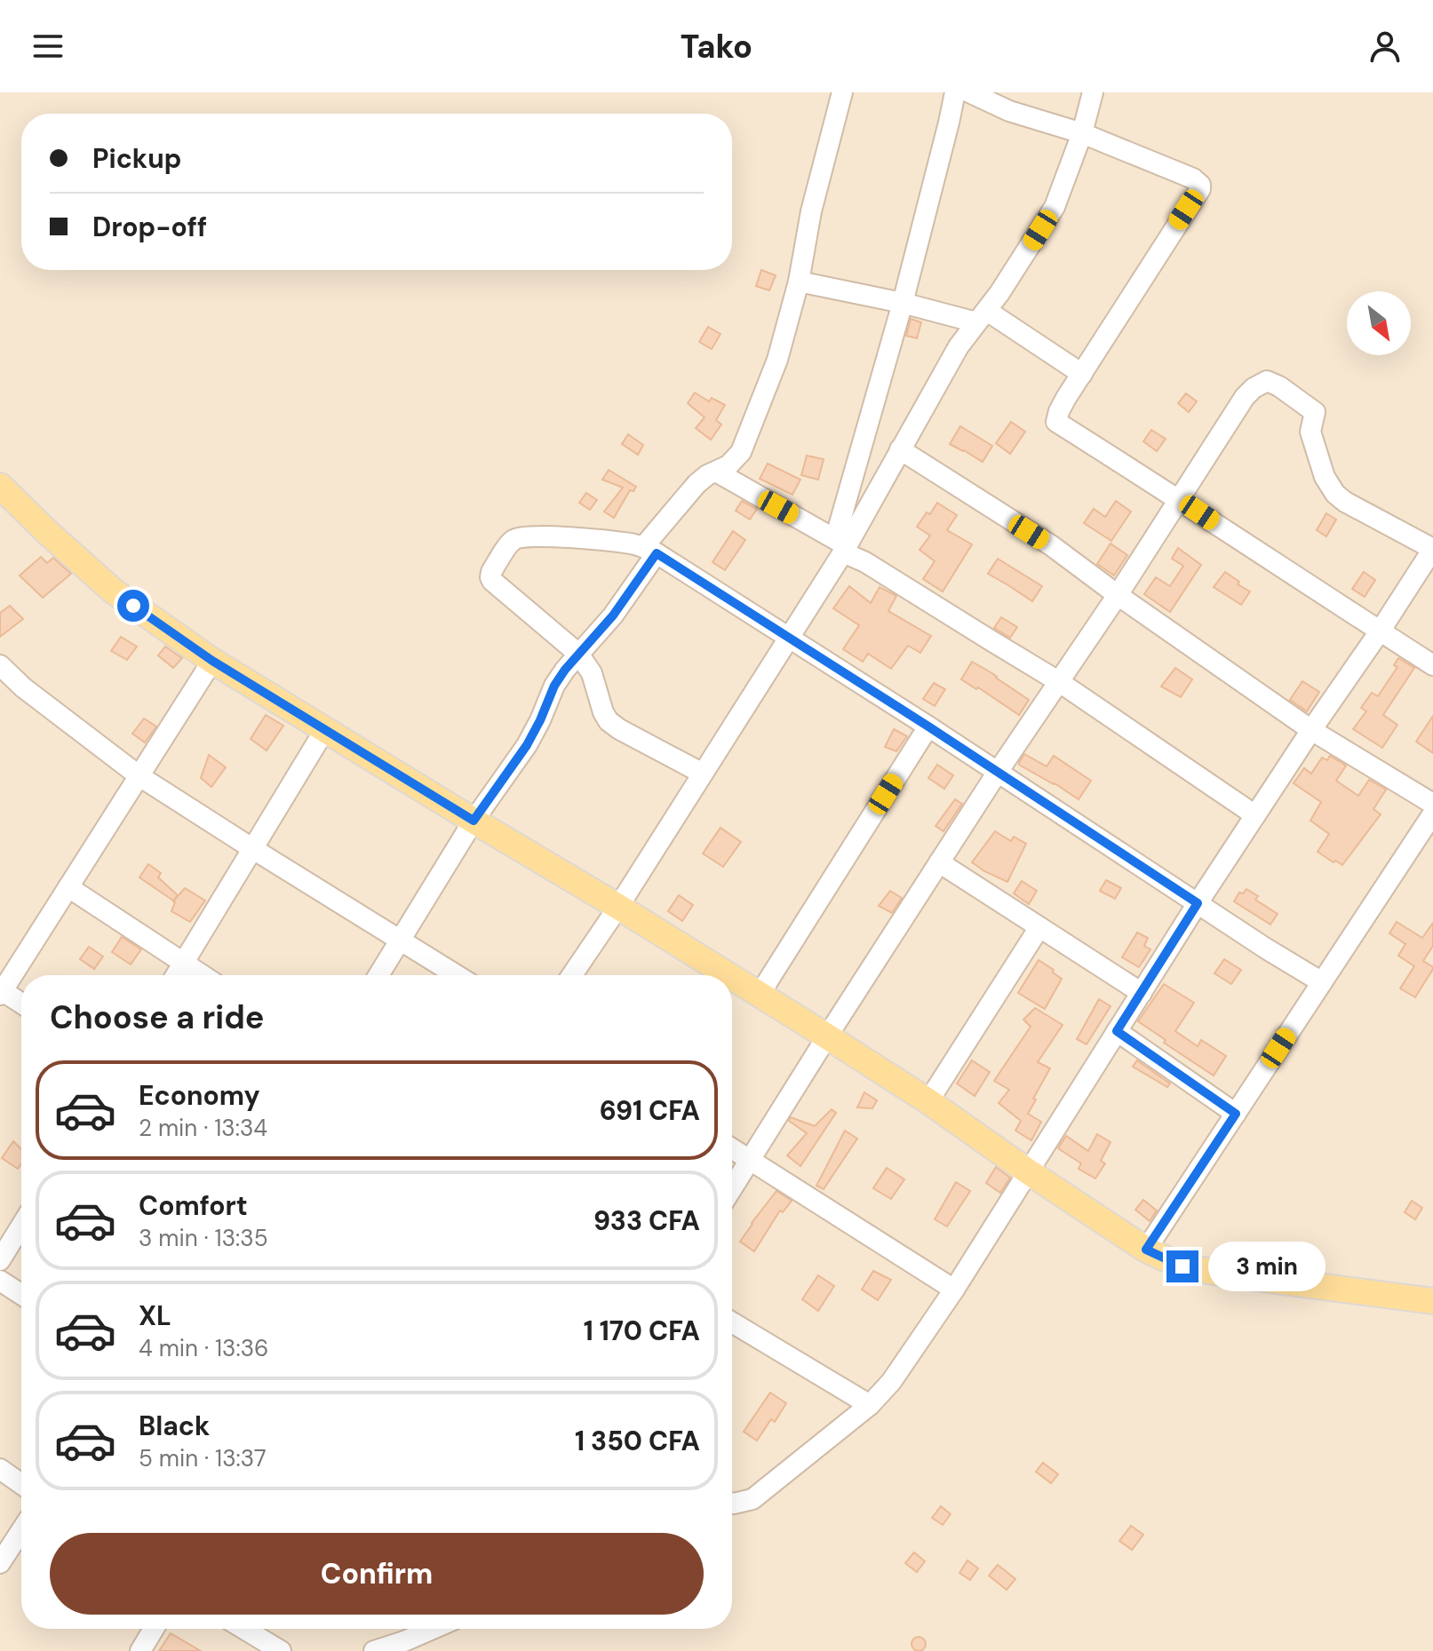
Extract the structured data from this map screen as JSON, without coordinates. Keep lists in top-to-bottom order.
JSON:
{
  "north": "bottom right",
  "page": {
    "header": "Tako",
    "banner": ["Pickup", "Drop-off"],
    "heading": "Choose a ride",
    "list": [
      {
        "name": "Economy",
        "note": "2 min · 13:34",
        "value": "691 CFA"
      },
      {
        "name": "Comfort",
        "note": "3 min · 13:35",
        "value": "933 CFA"
      },
      {
        "name": "XL",
        "note": "4 min · 13:36",
        "value": "1 170 CFA"
      },
      {
        "name": "Black",
        "note": "5 min · 13:37",
        "value": "1 350 CFA"
      }
    ],
    "bubble": "3 min",
    "buttons": "Confirm"
  }
}
